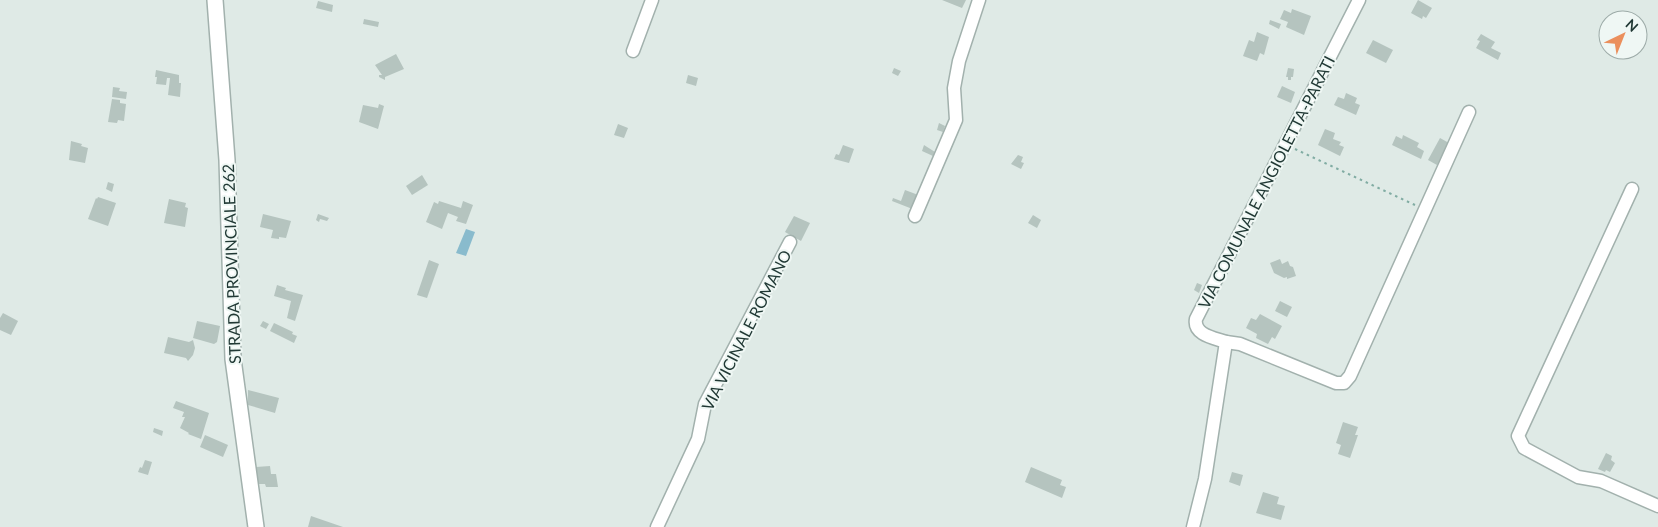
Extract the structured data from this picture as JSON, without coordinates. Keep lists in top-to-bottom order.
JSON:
{
  "streets": {
    "street": ["VIA COMUNALE ANGIOLETTA-PARATI", "STRADA PROVINCIALE 262", "VIA VICINALE ROMANO"]
  },
  "north": "top right"
}
